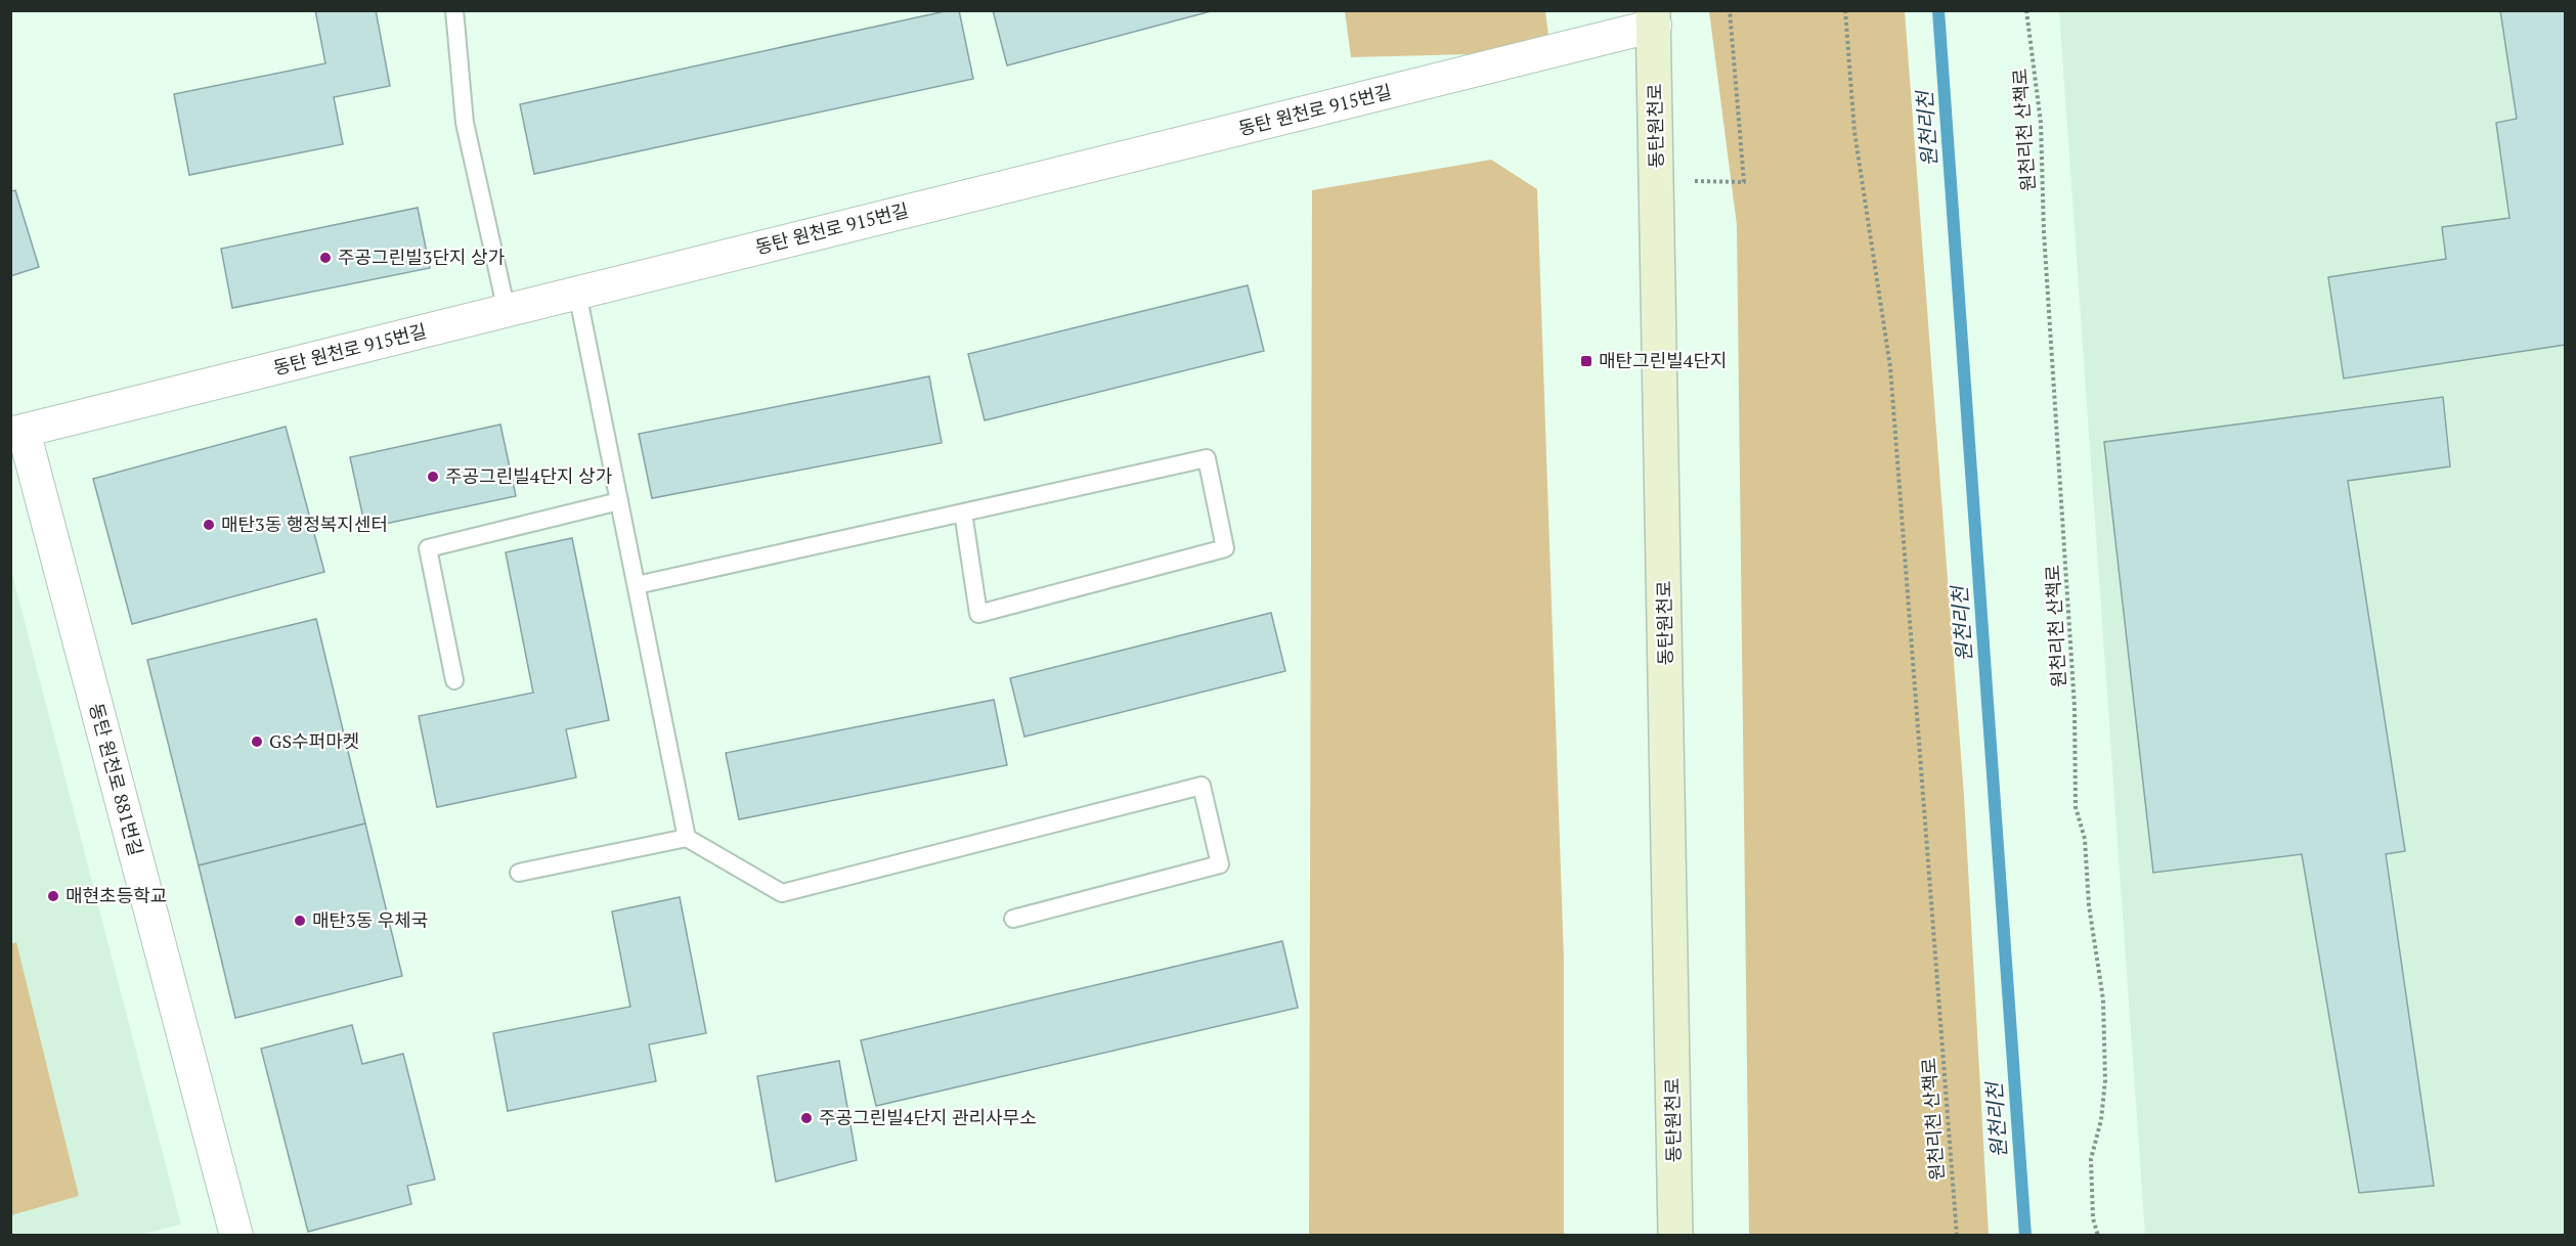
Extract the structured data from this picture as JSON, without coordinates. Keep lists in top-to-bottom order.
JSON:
{
  "streets": {
    "main road": ["동탄원천로"],
    "street": ["동탄 원천로 915번길", "동탄 원천로 881번길"],
    "path": ["원천리천 산책로"]
  },
  "crossings": [
    ["동탄 원천로 915번길", "동탄원천로"],
    ["동탄 원천로 915번길", "동탄 원천로 881번길"]
  ],
  "water": ["원천리천"],
  "places": {
    "other": [
      "주공그린빌3단지 상가",
      "주공그린빌4단지 상가",
      "매탄3동 행정복지센터",
      "GS수퍼마켓",
      "매현초등학교",
      "매탄3동 우체국",
      "주공그린빌4단지 관리사무소"
    ],
    "transit": ["매탄그린빌4단지"]
  }
}
